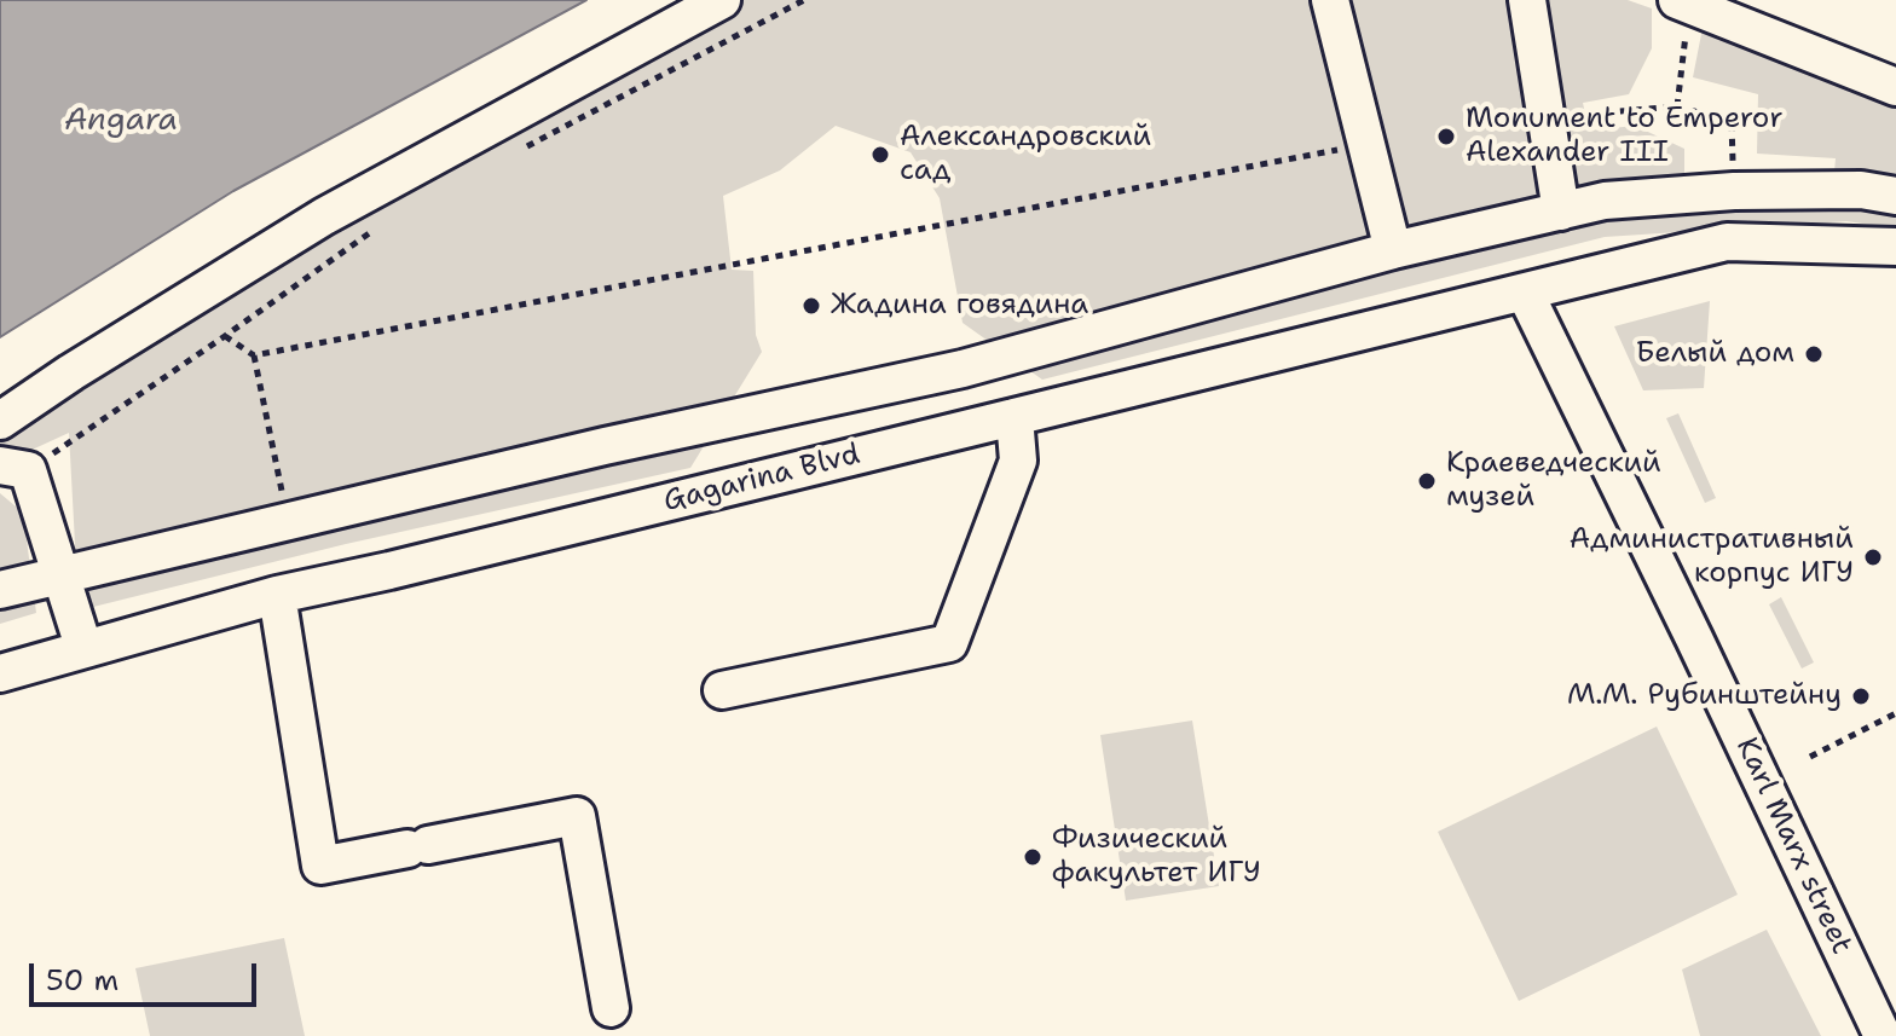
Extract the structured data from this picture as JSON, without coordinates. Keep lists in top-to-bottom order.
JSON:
{
  "streets": {
    "street": ["Gagarina Blvd", "Karl Marx street"]
  },
  "crossings": [
    ["Gagarina Blvd", "Karl Marx street"]
  ],
  "water": ["Angara"],
  "places": [
    "Monument to Emperor Alexander III",
    "Александровский сад",
    "Жадина говядина",
    "Белый дом",
    "Краеведческий музей",
    "Административный корпус ИГУ",
    "М.М. Рубинштейну",
    "Физический факультет ИГУ"
  ],
  "scale_bar": "50 m"
}
